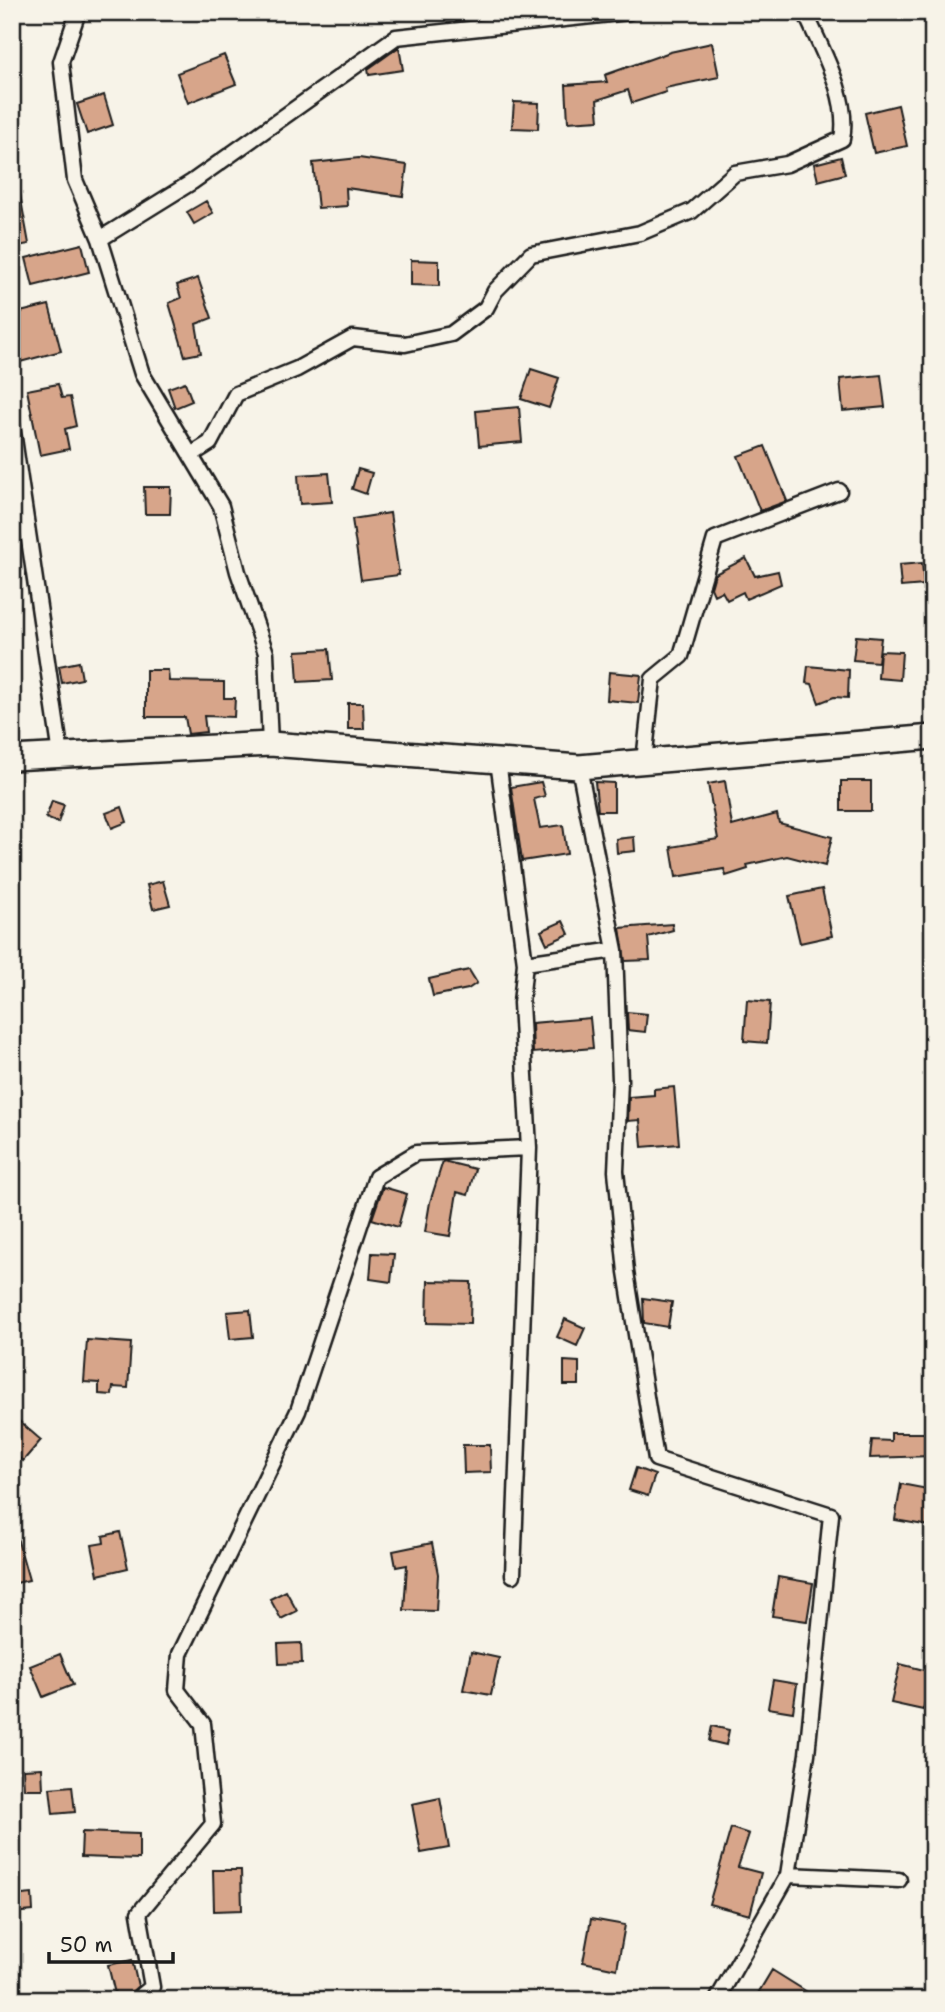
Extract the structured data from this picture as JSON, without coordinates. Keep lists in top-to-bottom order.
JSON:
{
  "scale_bar": "50 m"
}
